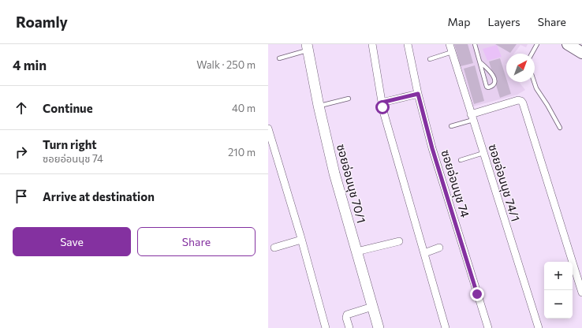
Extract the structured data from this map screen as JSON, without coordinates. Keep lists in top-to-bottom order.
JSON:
{
  "streets": {
    "street": ["ซอยอ่อนนุช 74/1", "ซอยอ่อนนุช 70/1", "ซอยอ่อนนุช 74"]
  },
  "north": "top right",
  "page": {
    "header": "Roamly",
    "nav": ["Map", "Layers", "Share"],
    "heading": ["4 min", "Walk · 250 m"],
    "list": [
      ["Continue", "40 m"],
      ["Turn right", "ซอยอ่อนนุช 74", "210 m"],
      "Arrive at destination"
    ],
    "buttons": ["Save", "Share"],
    "map_buttons": ["+", "−"]
  }
}
